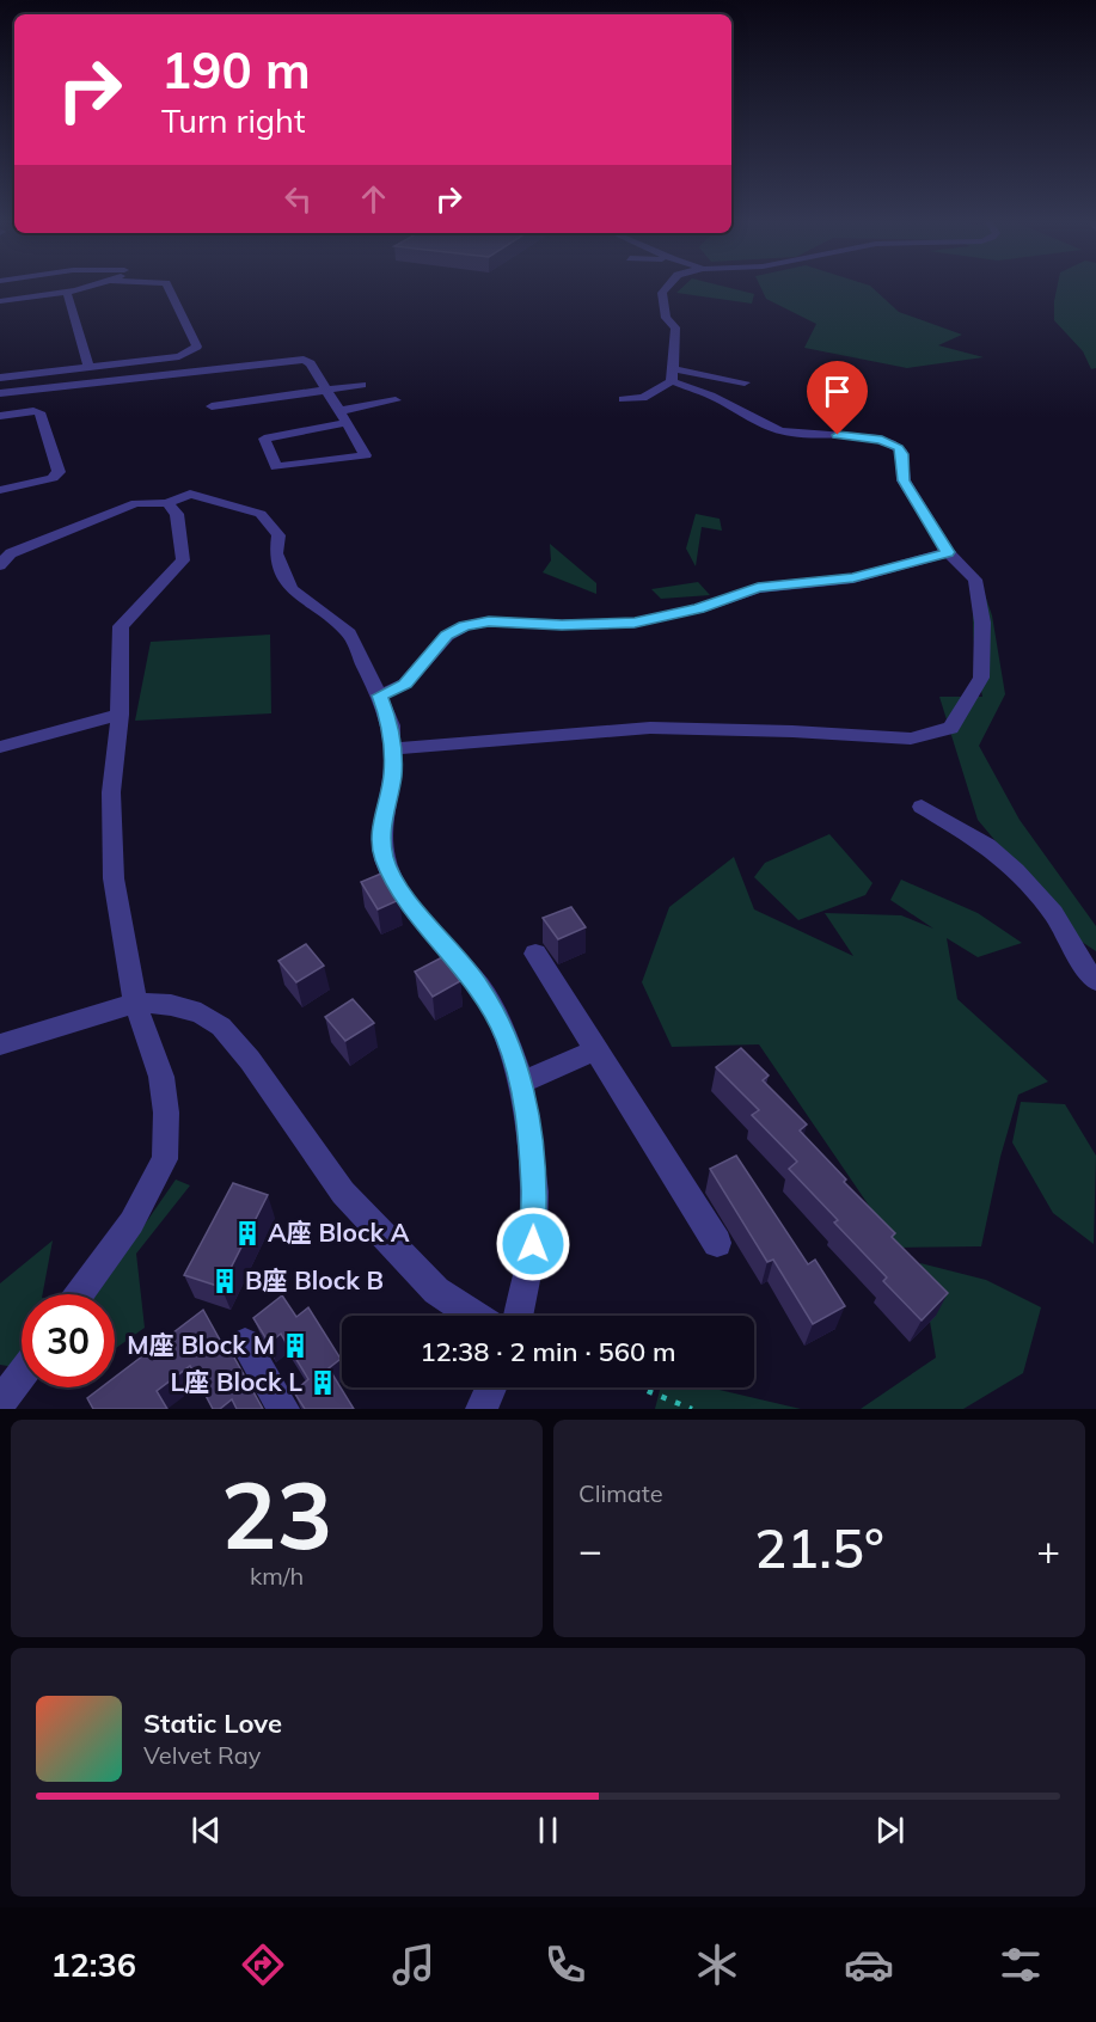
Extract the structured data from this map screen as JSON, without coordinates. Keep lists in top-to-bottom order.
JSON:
{
  "places": {
    "building": [
      "A座 Block A",
      "B座 Block B",
      "M座 Block M",
      "L座 Block L"
    ]
  },
  "page": {
    "turn": ["190 m", "Turn right"],
    "limit": "30",
    "trip": "12:38 · 2 min · 560 m",
    "tile": [
      ["23", "km/h"],
      "Climate"
    ],
    "heat": ["−", "21.5°", "+"],
    "song": ["Static Love", "Velvet Ray"],
    "tabs": "12:36"
  }
}
